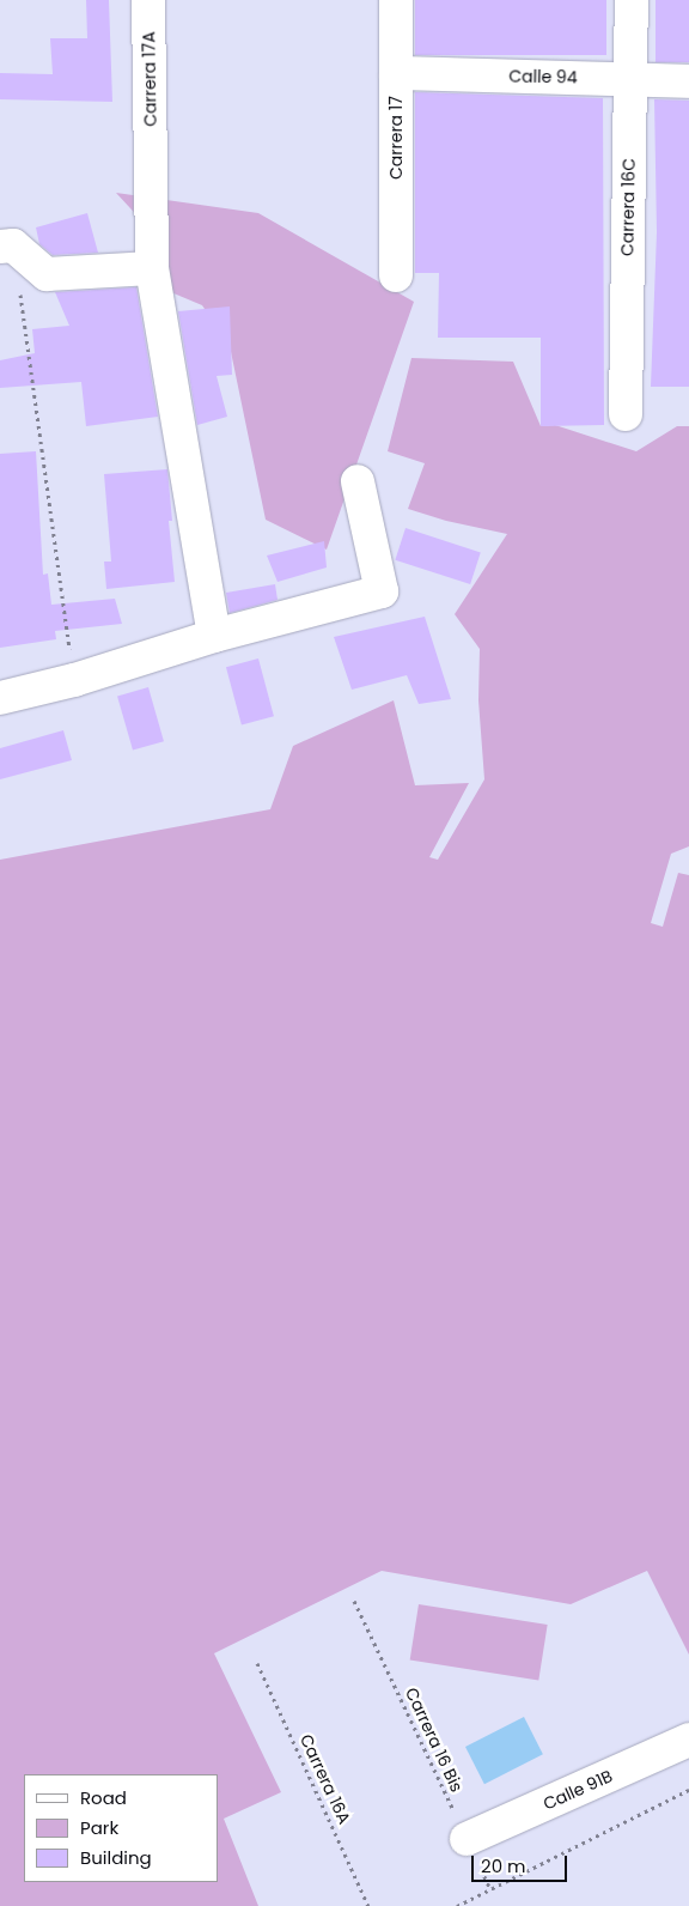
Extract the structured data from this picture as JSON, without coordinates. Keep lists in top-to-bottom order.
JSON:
{
  "streets": {
    "street": [
      "Calle 94",
      "Carrera 17A",
      "Carrera 17",
      "Carrera 16C",
      "Calle 91B"
    ],
    "path": ["Carrera 16 Bis", "Carrera 16A"]
  },
  "crossings": [
    ["Calle 94", "Carrera 17"],
    ["Calle 94", "Carrera 16C"],
    ["Carrera 16 Bis", "Calle 91B"]
  ],
  "legend": ["Road", "Park", "Building"],
  "scale_bar": "20 m"
}
